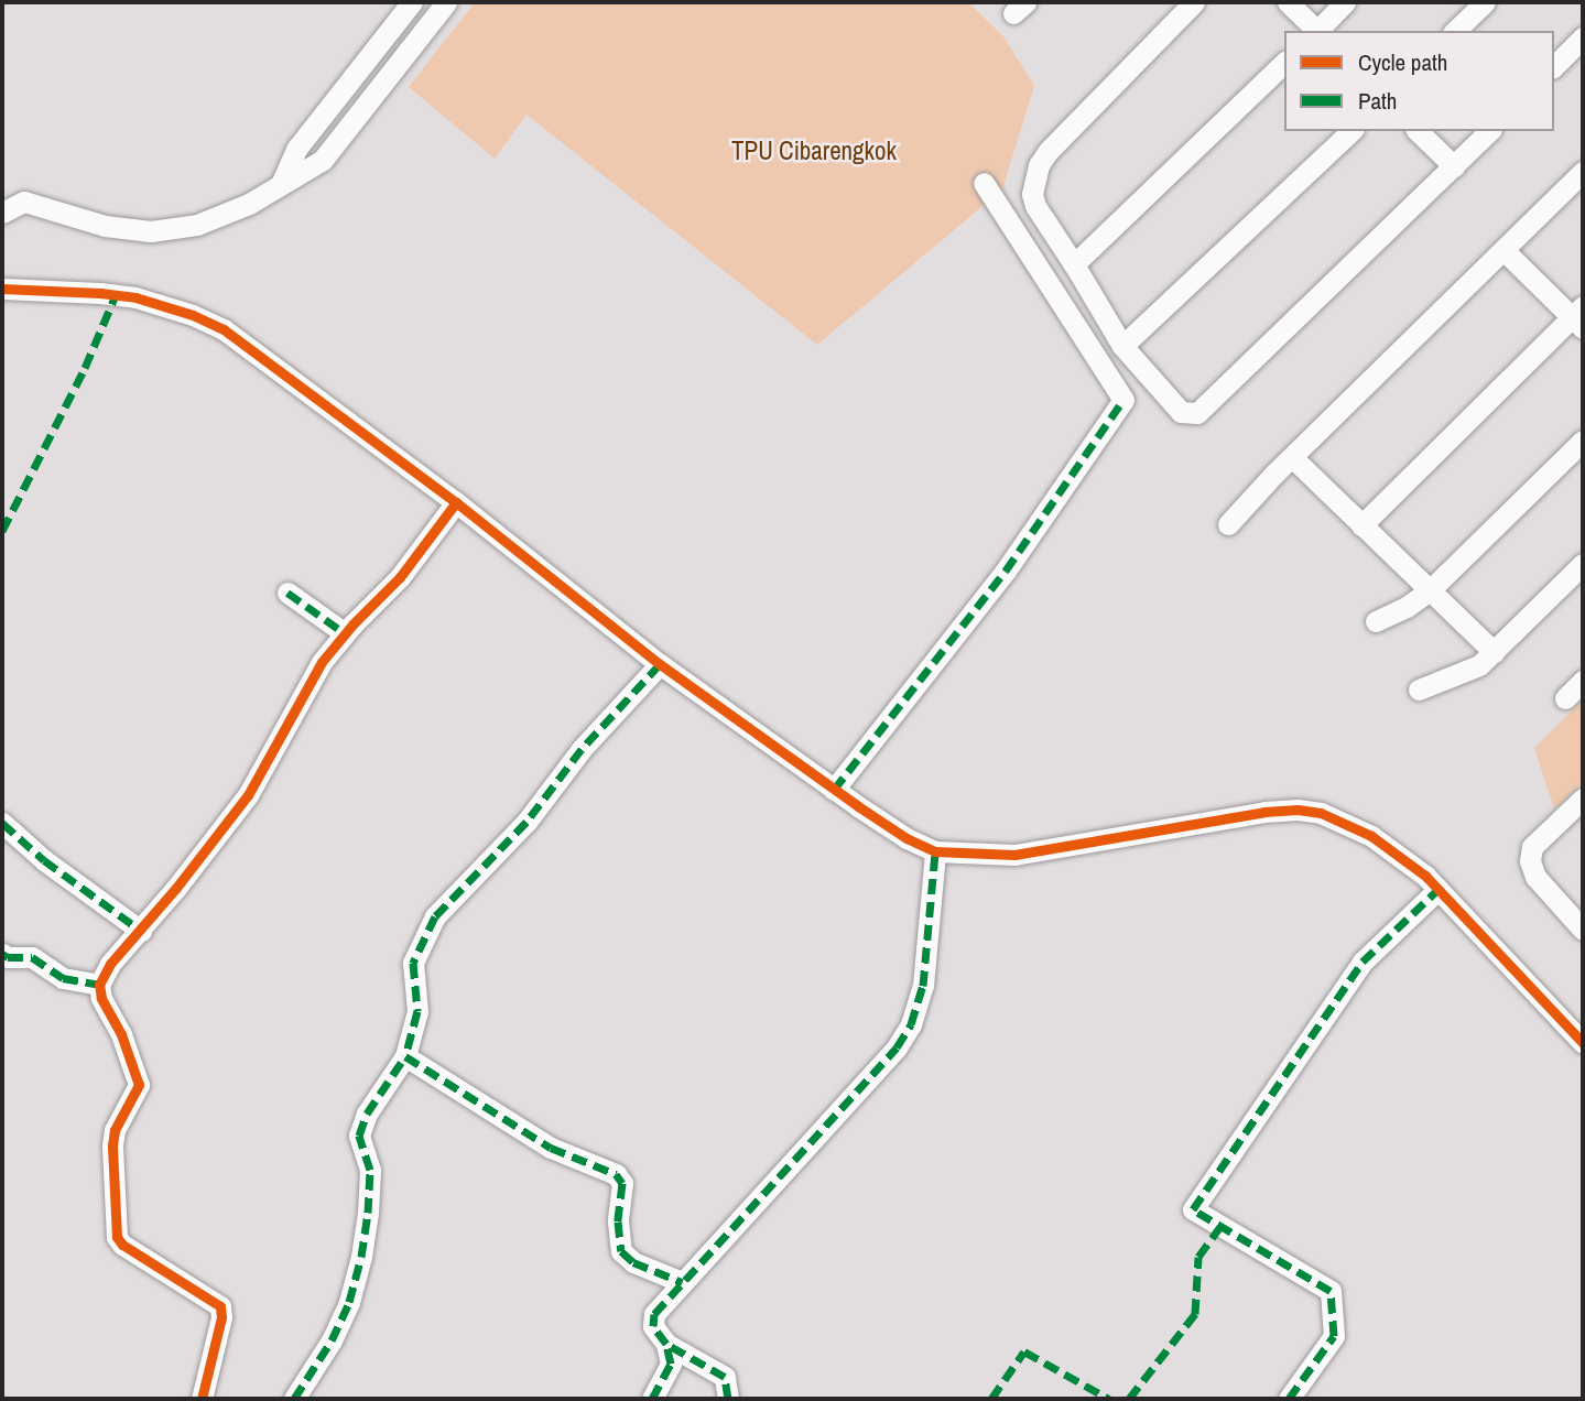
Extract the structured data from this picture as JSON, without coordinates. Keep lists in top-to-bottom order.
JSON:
{
  "parks": ["TPU Cibarengkok"],
  "legend": ["Cycle path", "Path"]
}
